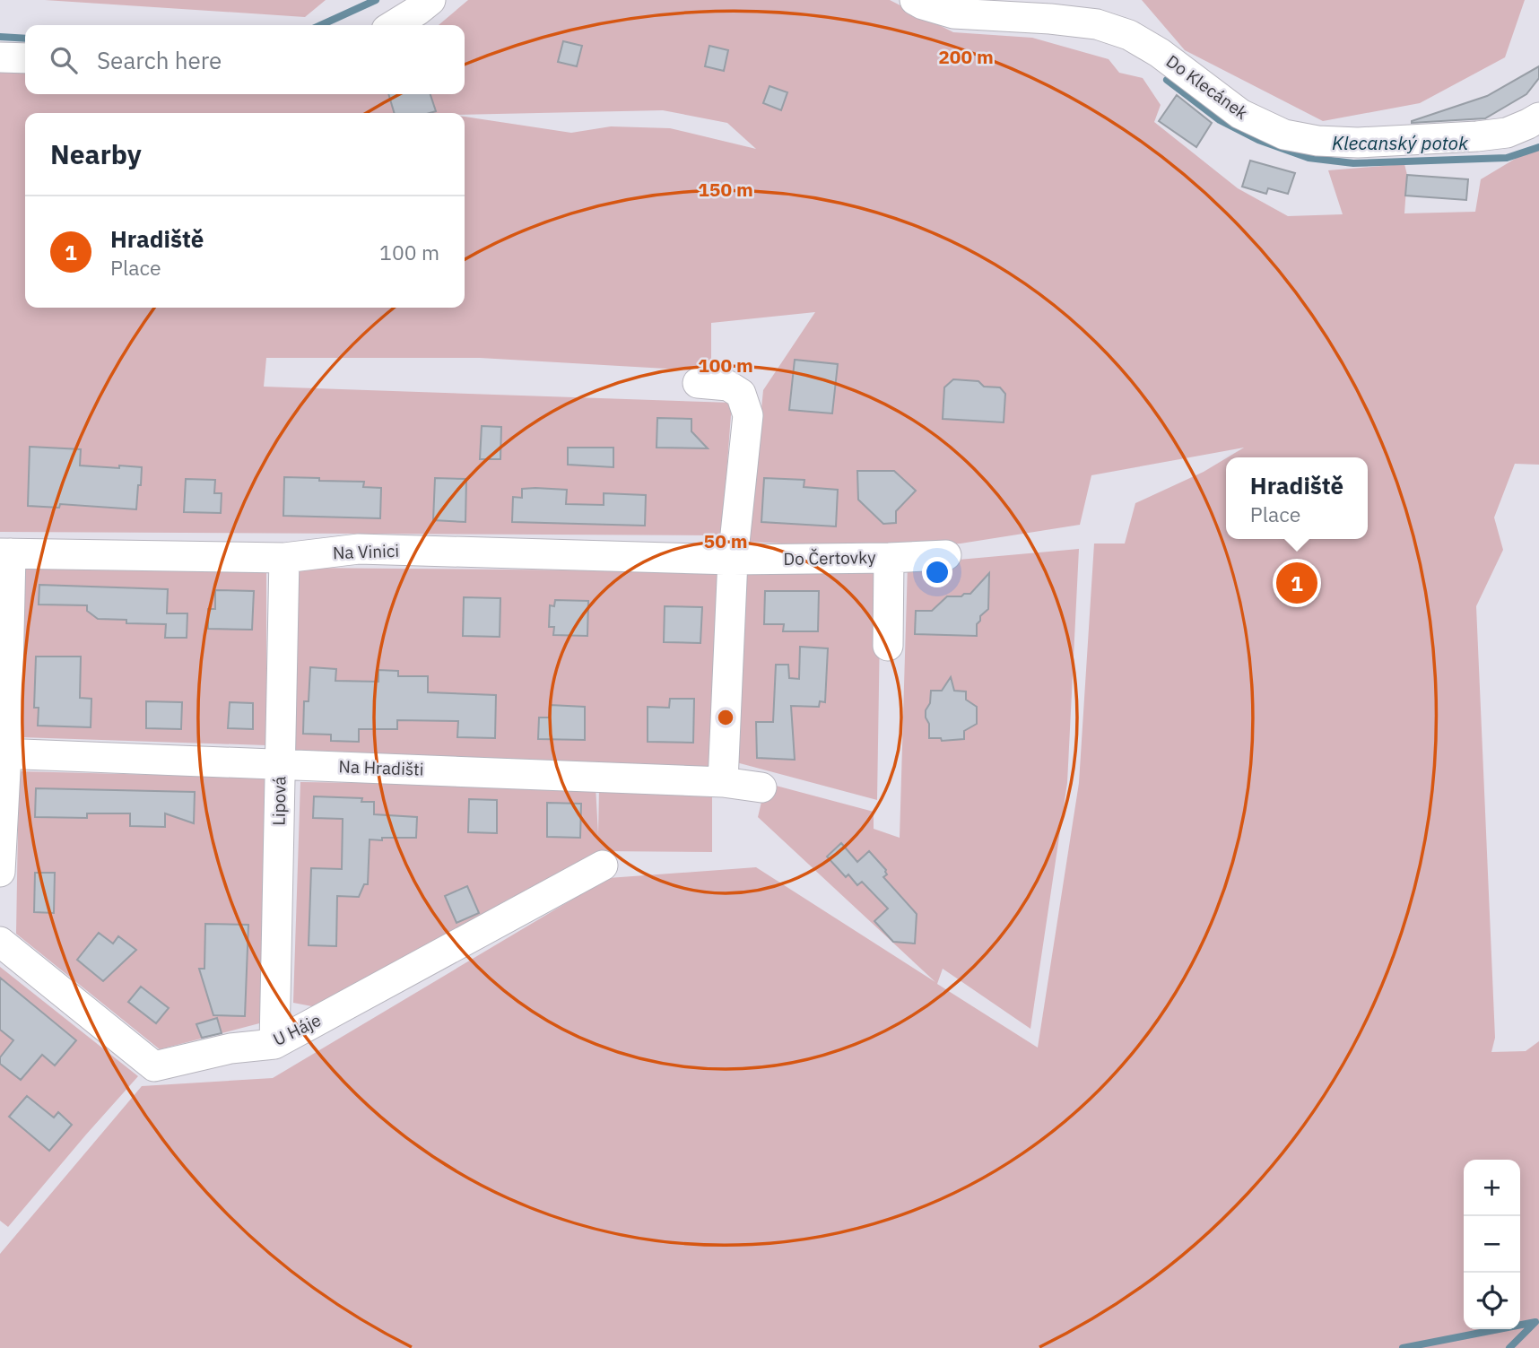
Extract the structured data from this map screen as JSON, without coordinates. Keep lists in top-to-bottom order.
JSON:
{
  "streets": {
    "street": [
      "Do Klecánek",
      "Na Vinici",
      "Do Čertovky",
      "Na Hradišti",
      "Lipová",
      "U Háje"
    ]
  },
  "crossings": [
    ["Na Vinici", "Do Čertovky"],
    ["Na Vinici", "Lipová"],
    ["Na Hradišti", "Lipová"],
    ["Lipová", "U Háje"]
  ],
  "water": ["Klecanský potok"],
  "page": {
    "search": "Search here",
    "heading": "Nearby",
    "list": [
      {
        "mark": "1",
        "name": "Hradiště",
        "note": "Place",
        "value": "100 m"
      }
    ],
    "popup": ["Hradiště", "Place"],
    "pins": "1",
    "map_buttons": ["+", "−"]
  },
  "rings": [
    "200 m",
    "150 m",
    "100 m",
    "50 m"
  ]
}
